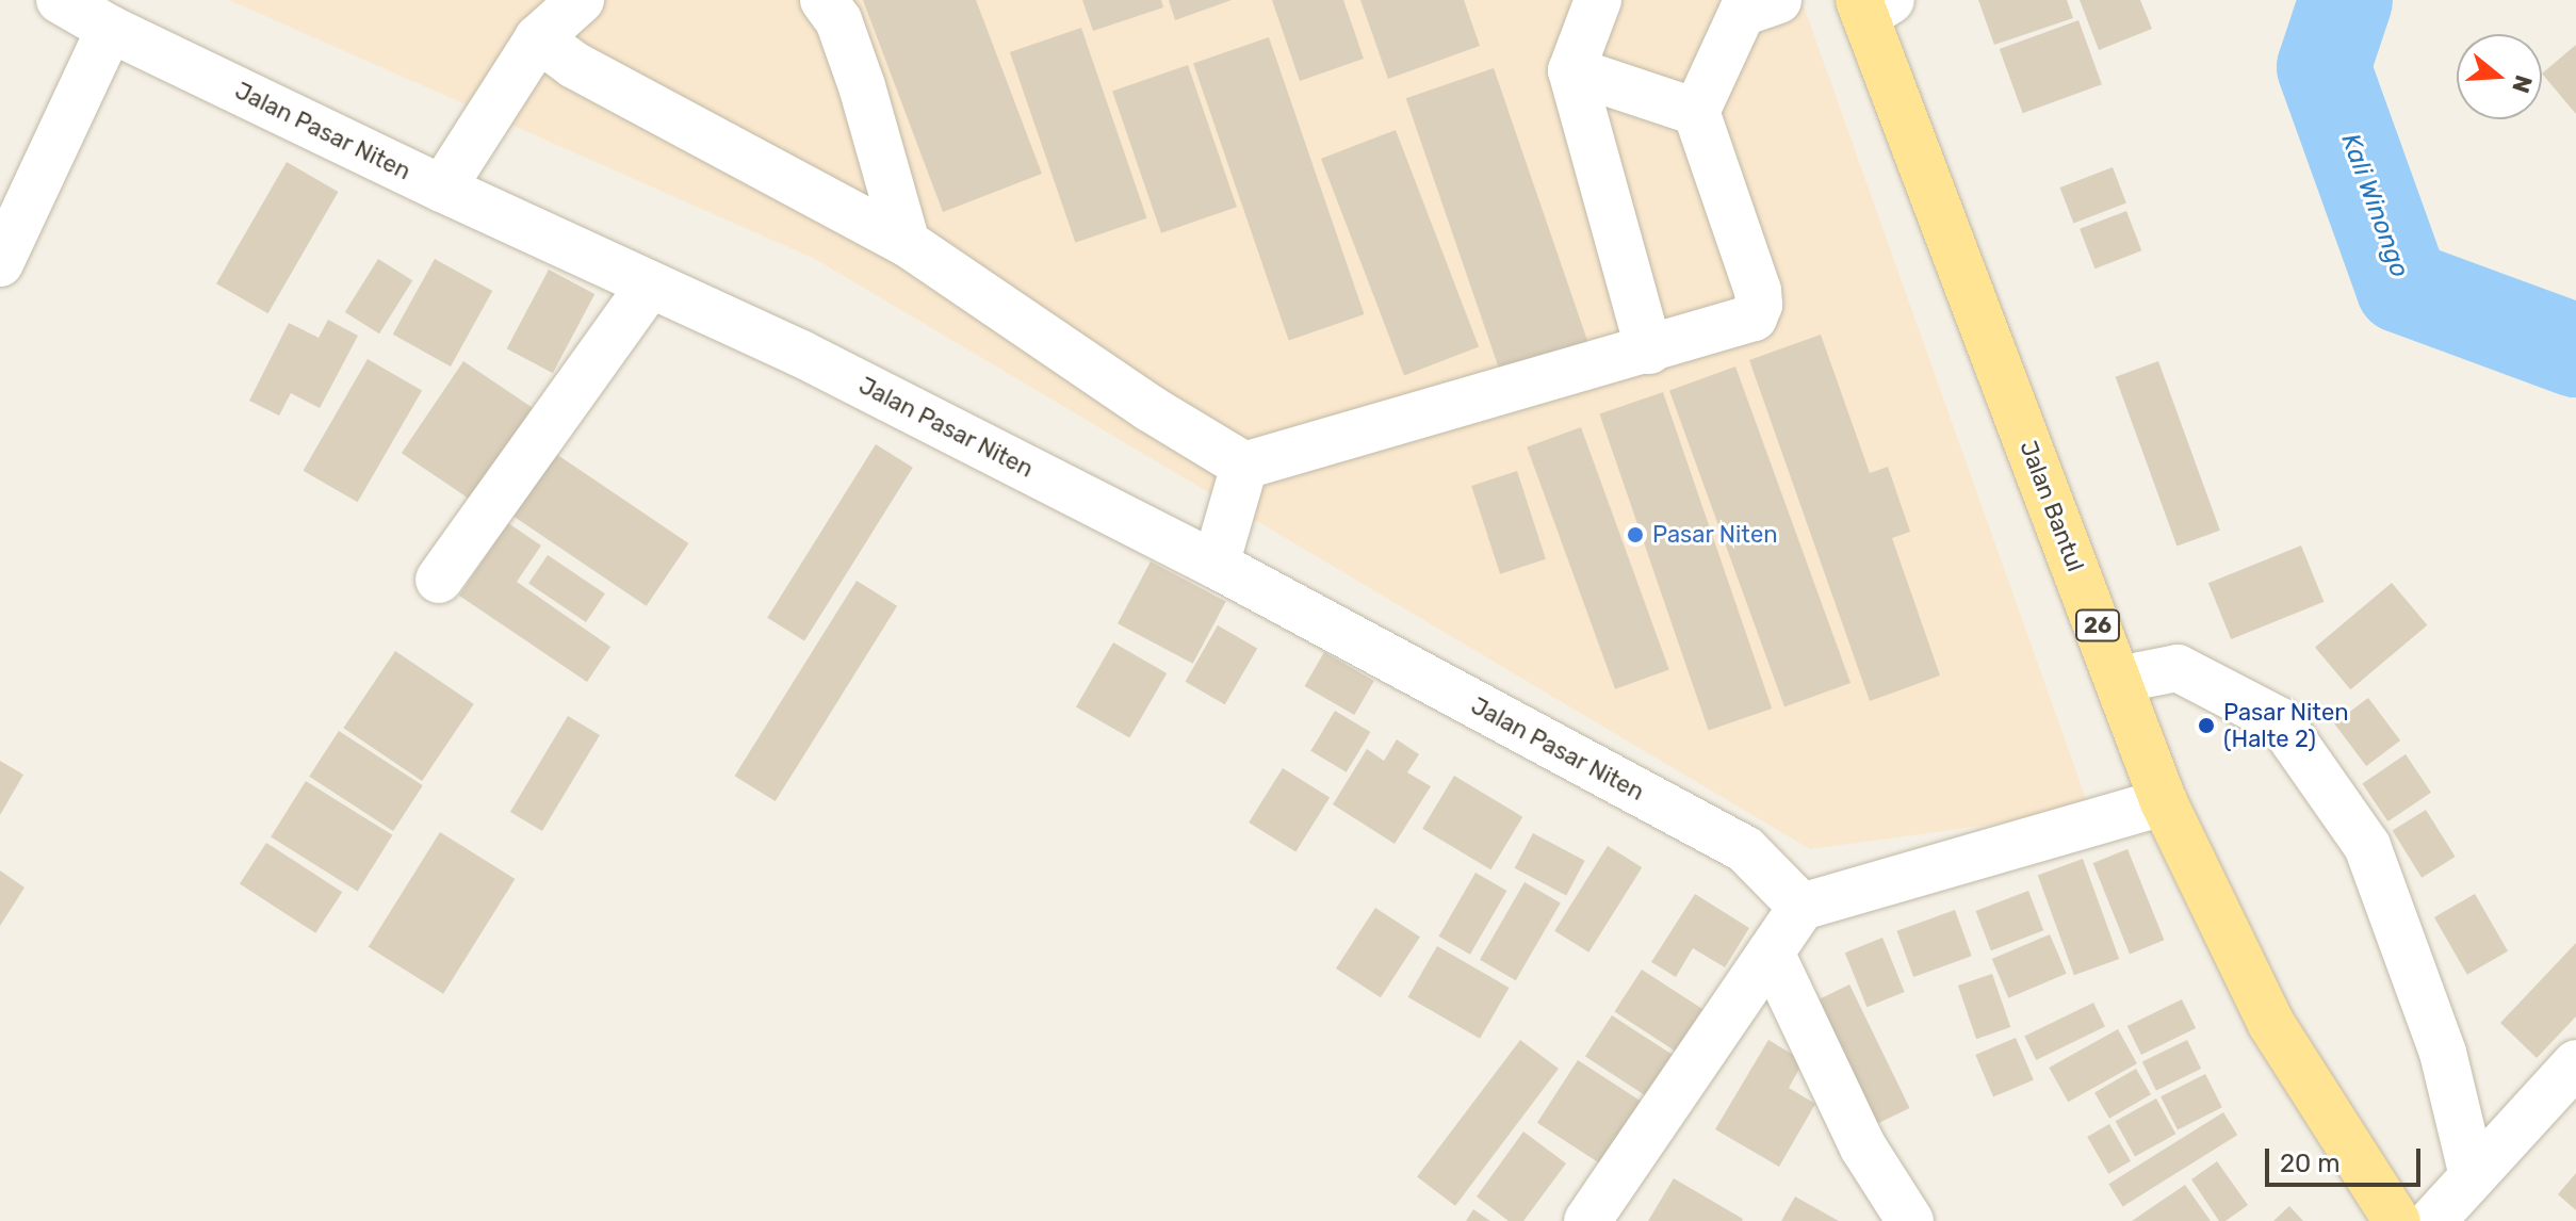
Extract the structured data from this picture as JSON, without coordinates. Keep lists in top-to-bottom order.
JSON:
{
  "streets": {
    "main road": ["Jalan Bantul", "26"],
    "street": ["Jalan Pasar Niten"]
  },
  "water": ["Kali Winongo"],
  "places": ["Pasar Niten", "Pasar Niten (Halte 2)"],
  "scale_bar": "20 m",
  "north": "right"
}
